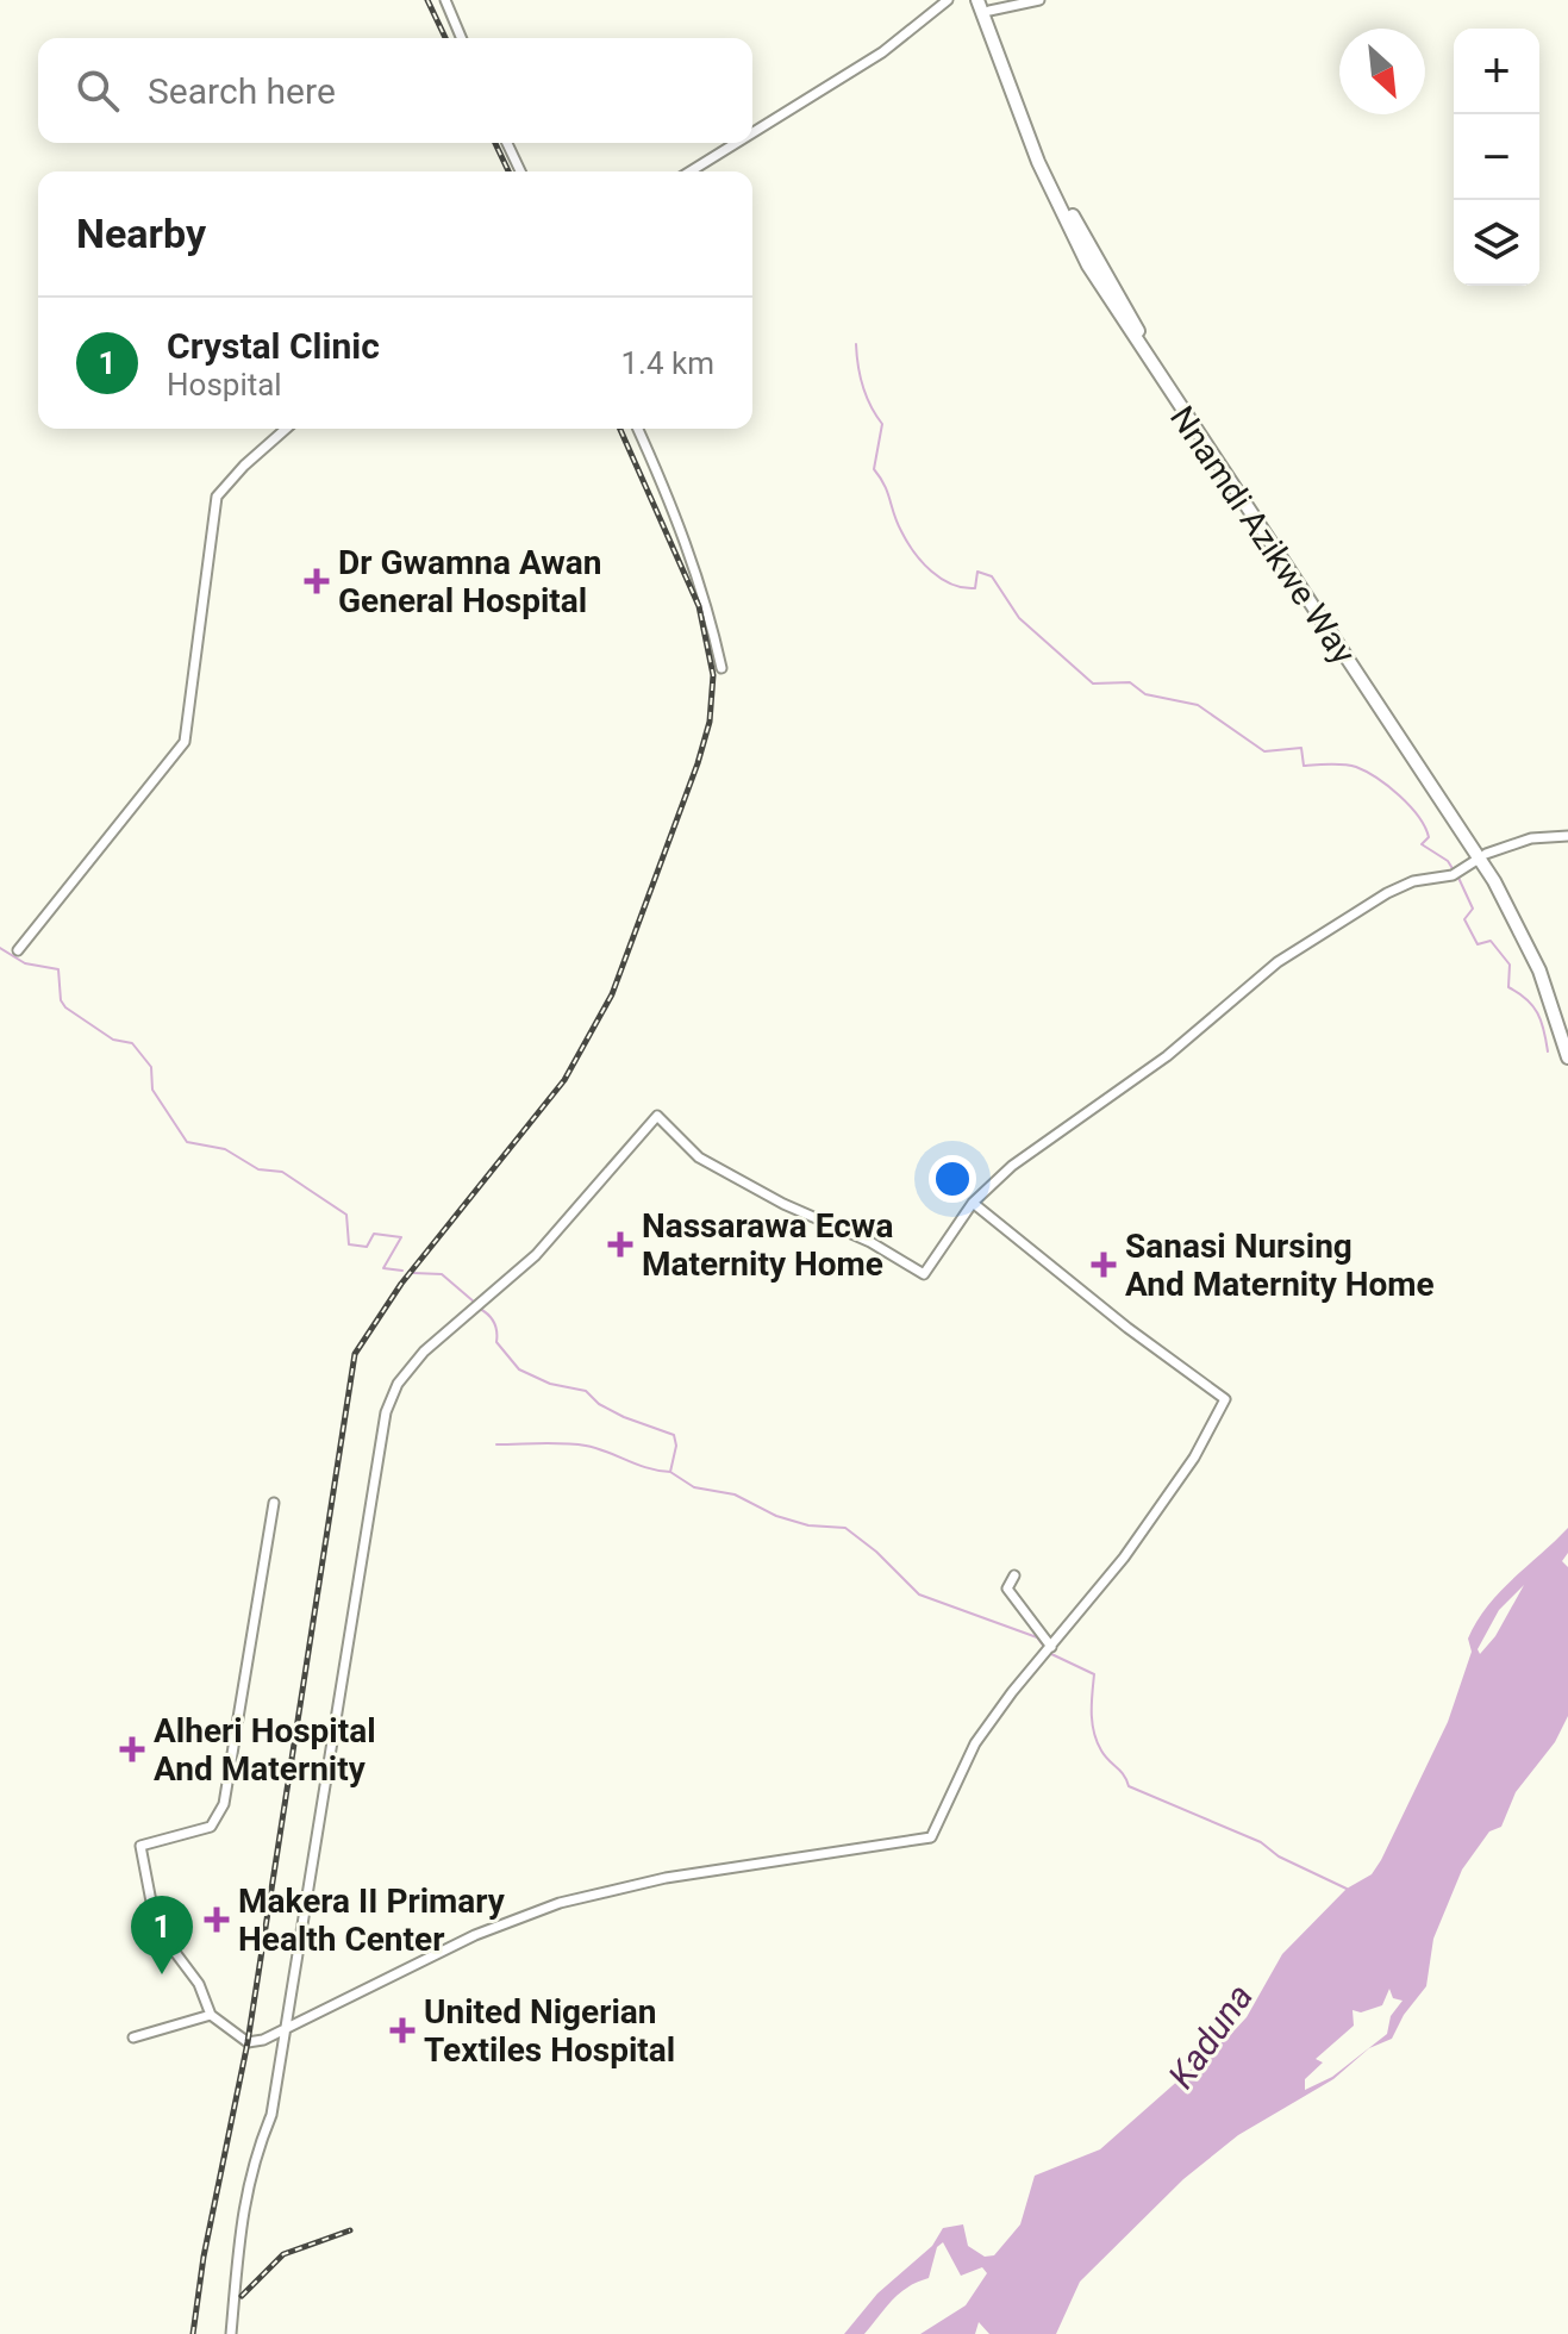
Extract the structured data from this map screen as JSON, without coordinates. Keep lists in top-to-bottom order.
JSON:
{
  "streets": {
    "highway": ["Nnamdi Azikwe Way"]
  },
  "water": ["Kaduna"],
  "places": {
    "health": [
      "Dr Gwamna Awan General Hospital",
      "Nassarawa Ecwa Maternity Home",
      "Sanasi Nursing And Maternity Home",
      "Alheri Hospital And Maternity",
      "Makera II Primary Health Center",
      "United Nigerian Textiles Hospital"
    ]
  },
  "north": "bottom right",
  "page": {
    "map_buttons": ["+", "−"],
    "search": "Search here",
    "heading": "Nearby",
    "list": [
      {
        "mark": "1",
        "name": "Crystal Clinic",
        "note": "Hospital",
        "value": "1.4 km"
      }
    ],
    "pins": "1"
  }
}
